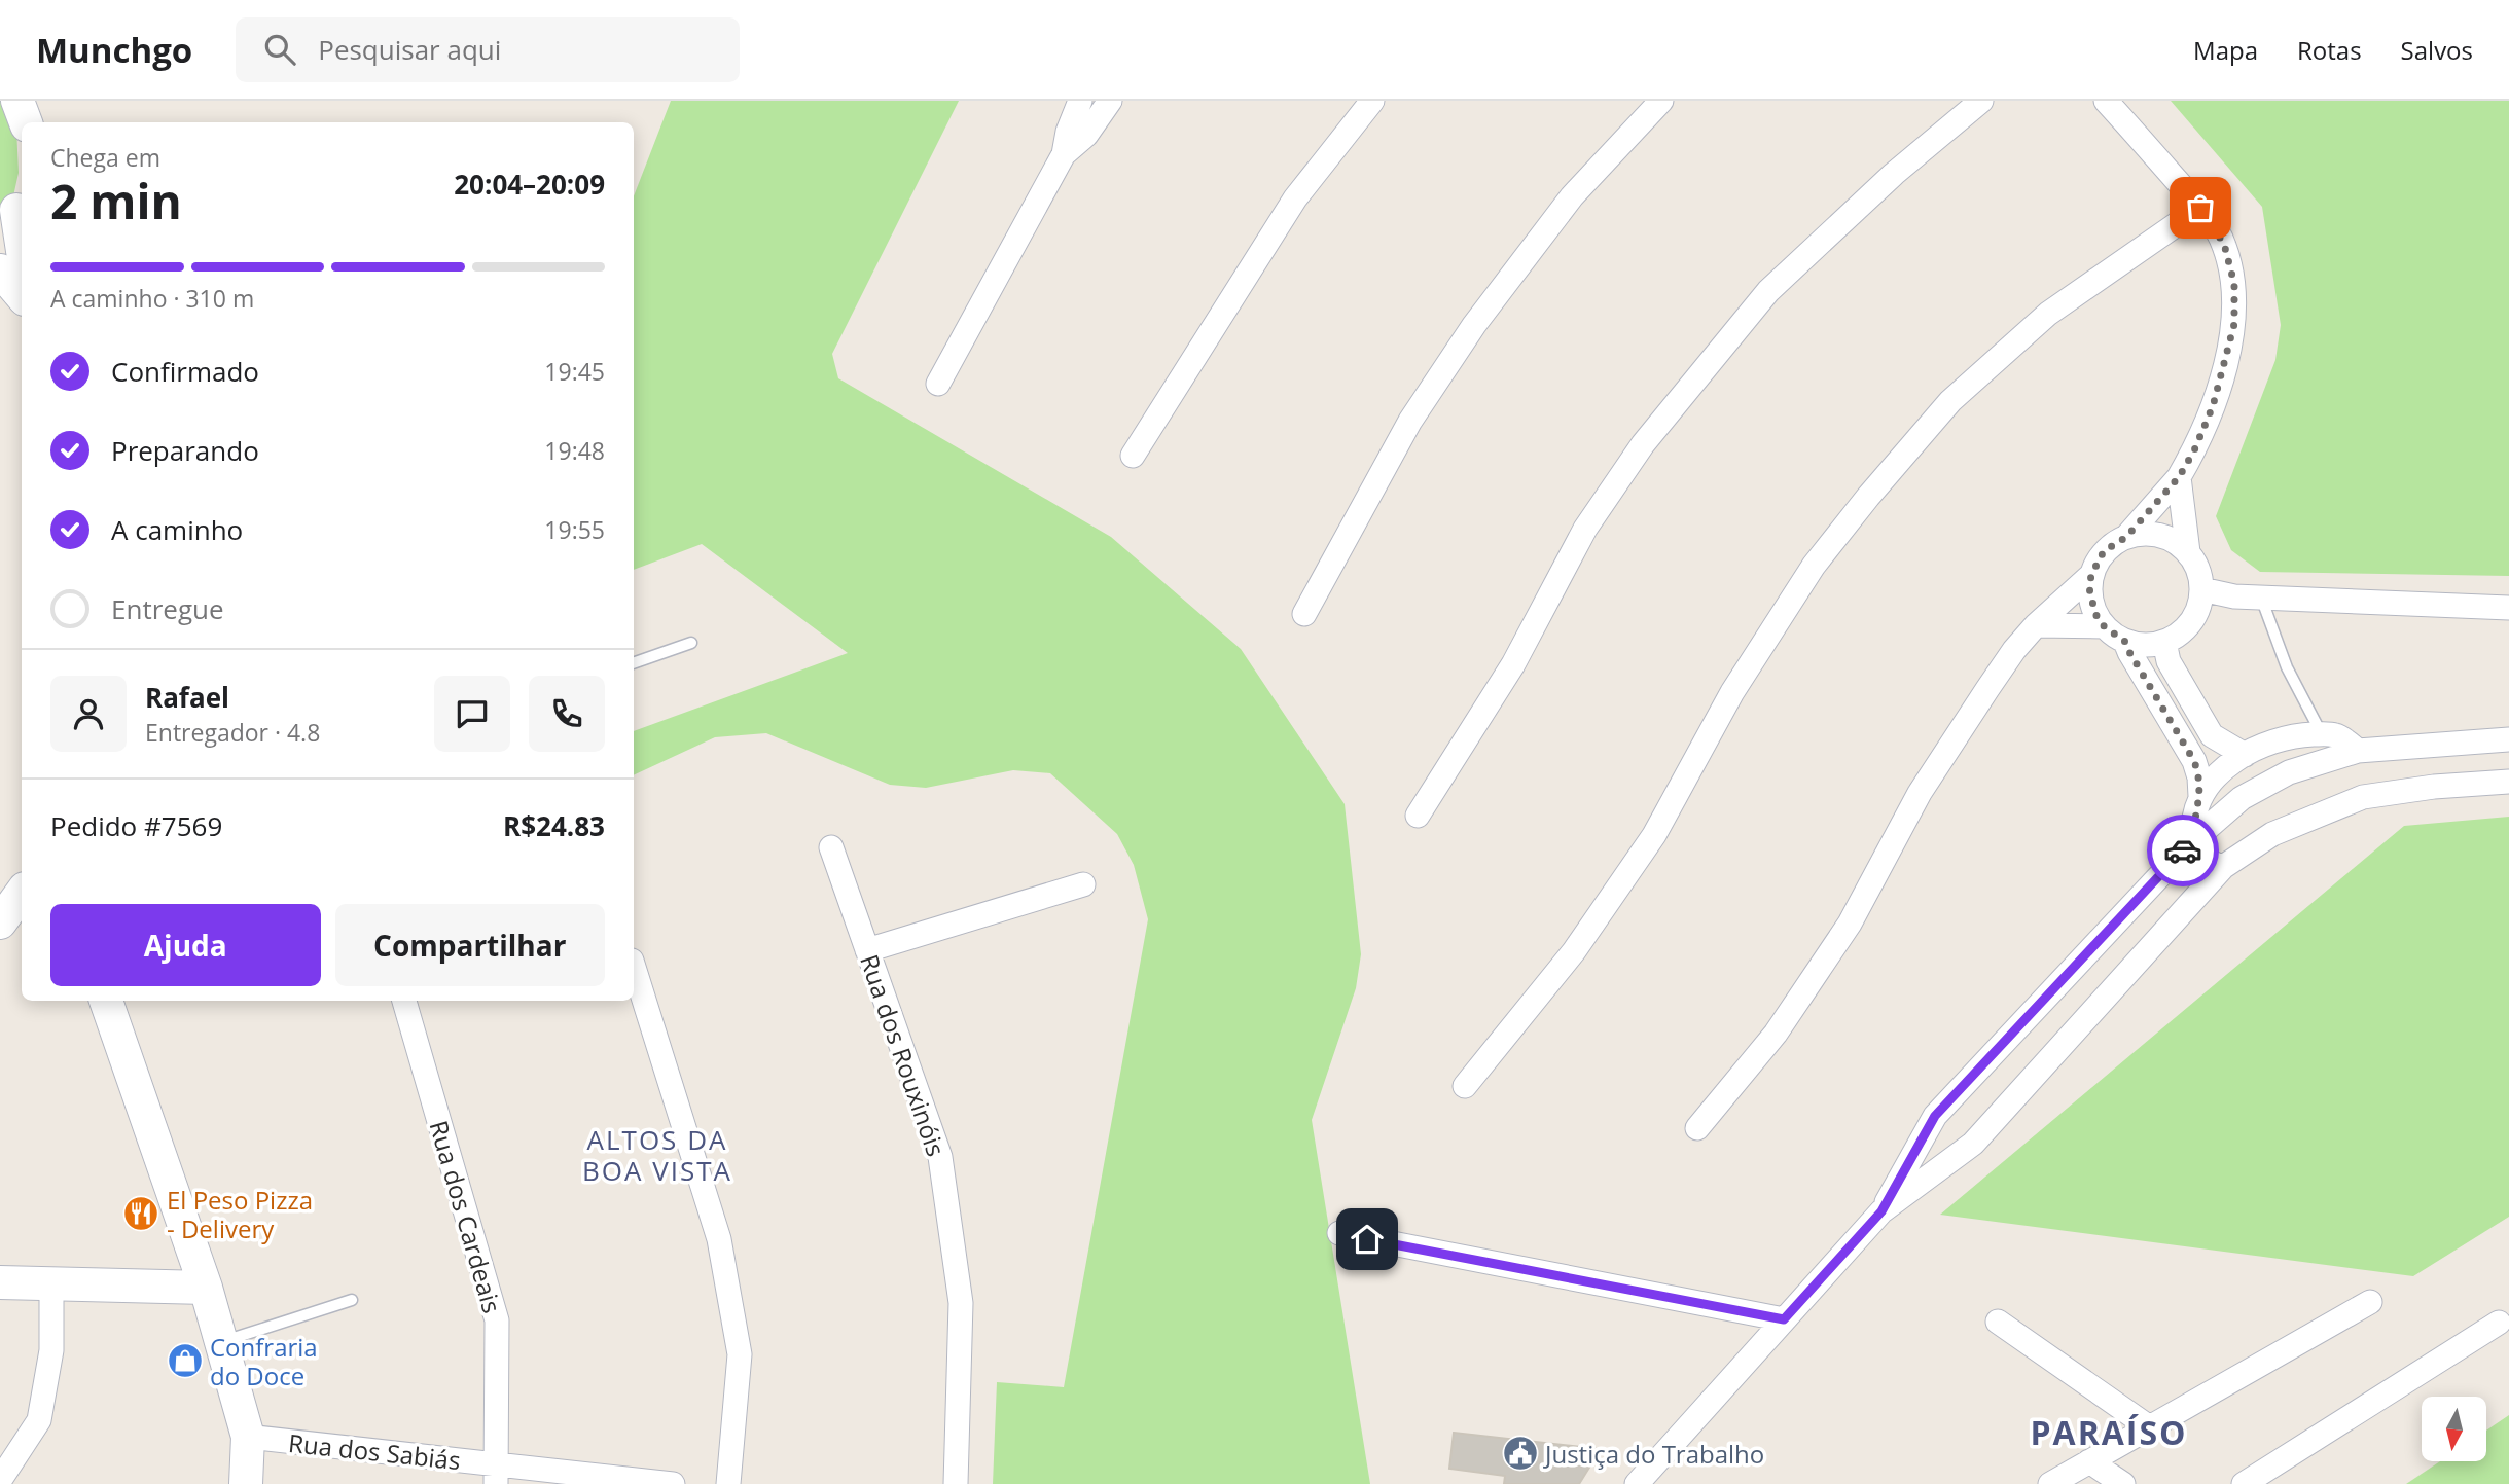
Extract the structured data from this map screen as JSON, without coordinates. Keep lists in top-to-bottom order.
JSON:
{
  "streets": {
    "street": ["Rua dos Rouxinóis", "Rua dos Cardeais", "Rua dos Sabiás"]
  },
  "crossings": [
    ["Rua dos Cardeais", "Rua dos Sabiás"]
  ],
  "districts": ["ALTOS DA BOA VISTA", "PARAÍSO"],
  "places": {
    "restaurant": ["El Peso Pizza - Delivery"],
    "shop": ["Confraria do Doce"],
    "public building": ["Justiça do Trabalho"]
  },
  "north": "bottom",
  "page": {
    "header": "Munchgo",
    "search": "Pesquisar aqui",
    "nav": ["Mapa", "Rotas", "Salvos"],
    "heading": ["2 min", "Chega em", "20:04–20:09"],
    "panel": [
      "Rafael",
      "Entregador · 4.8",
      "Pedido #7569",
      "R$24.83"
    ],
    "bar": "A caminho · 310 m",
    "list": [
      ["Confirmado", "19:45"],
      ["Preparando", "19:48"],
      ["A caminho", "19:55"],
      "Entregue"
    ],
    "buttons": ["Ajuda", "Compartilhar"]
  }
}
